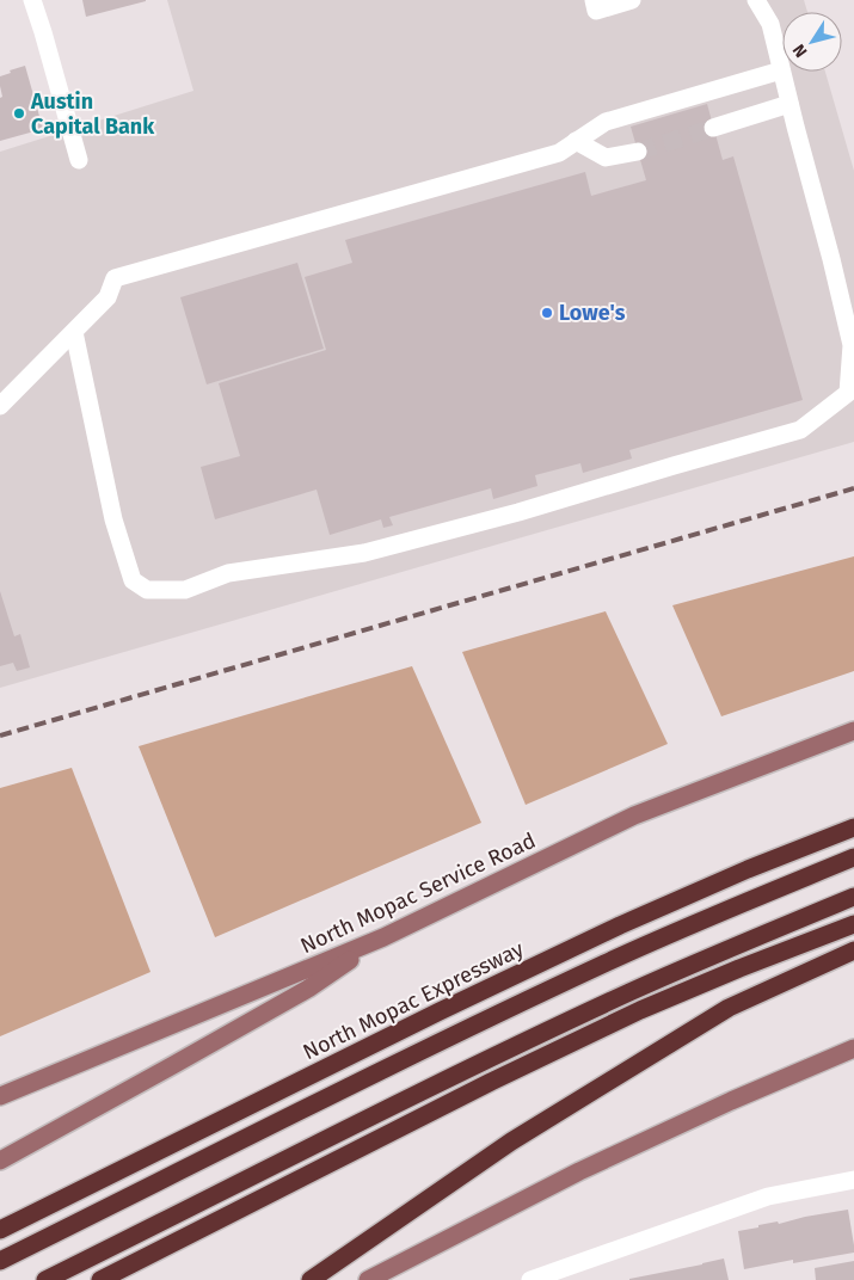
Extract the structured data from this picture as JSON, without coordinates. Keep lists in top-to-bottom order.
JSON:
{
  "streets": {
    "highway": ["North Mopac Expressway"],
    "main road": ["North Mopac Service Road"]
  },
  "places": ["Austin Capital Bank", "Lowe's"],
  "north": "bottom left"
}
